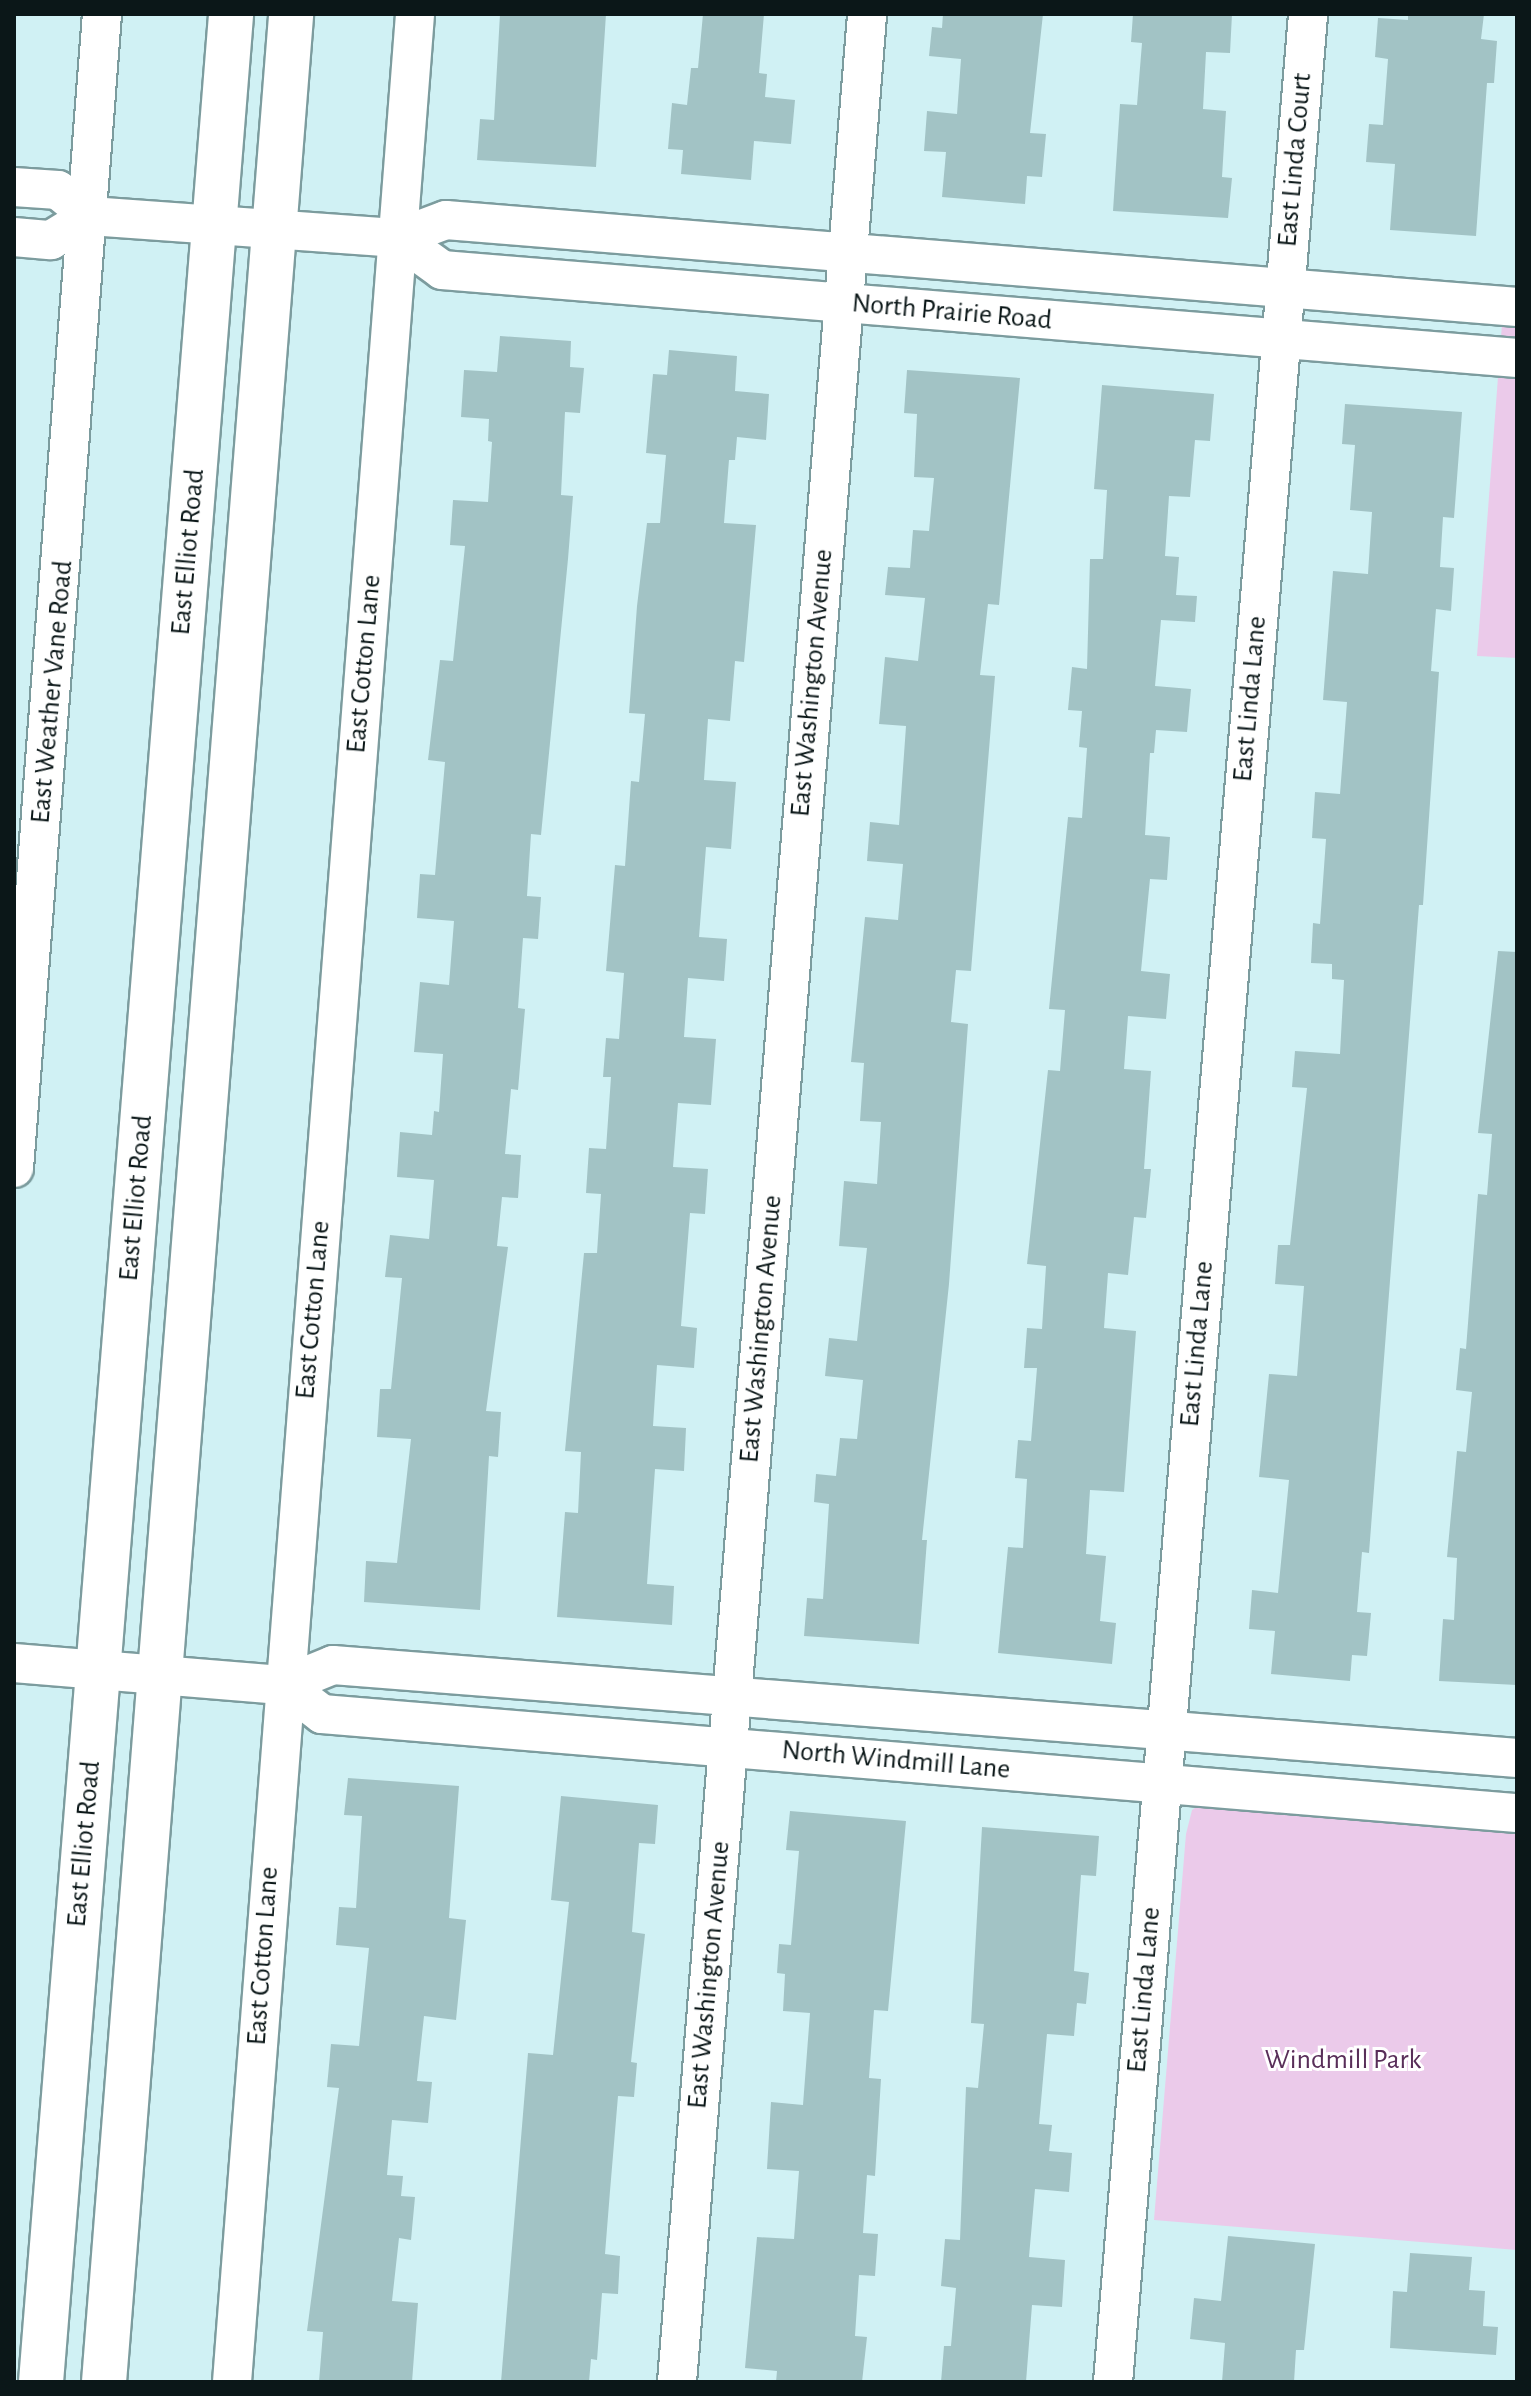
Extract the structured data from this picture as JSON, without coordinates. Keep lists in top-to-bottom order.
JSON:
{
  "streets": {
    "main road": ["East Elliot Road"],
    "street": [
      "East Linda Court",
      "North Prairie Road",
      "East Cotton Lane",
      "East Washington Avenue",
      "East Weather Vane Road",
      "East Linda Lane",
      "North Windmill Lane"
    ]
  },
  "crossings": [
    ["East Linda Court", "North Prairie Road"],
    ["East Linda Court", "East Linda Lane"],
    ["North Prairie Road", "East Elliot Road"],
    ["North Prairie Road", "East Cotton Lane"],
    ["North Prairie Road", "East Washington Avenue"],
    ["North Prairie Road", "East Weather Vane Road"],
    ["North Prairie Road", "East Linda Lane"],
    ["East Elliot Road", "North Windmill Lane"],
    ["East Cotton Lane", "North Windmill Lane"],
    ["East Washington Avenue", "North Windmill Lane"],
    ["East Linda Lane", "North Windmill Lane"]
  ],
  "parks": ["Windmill Park"]
}
